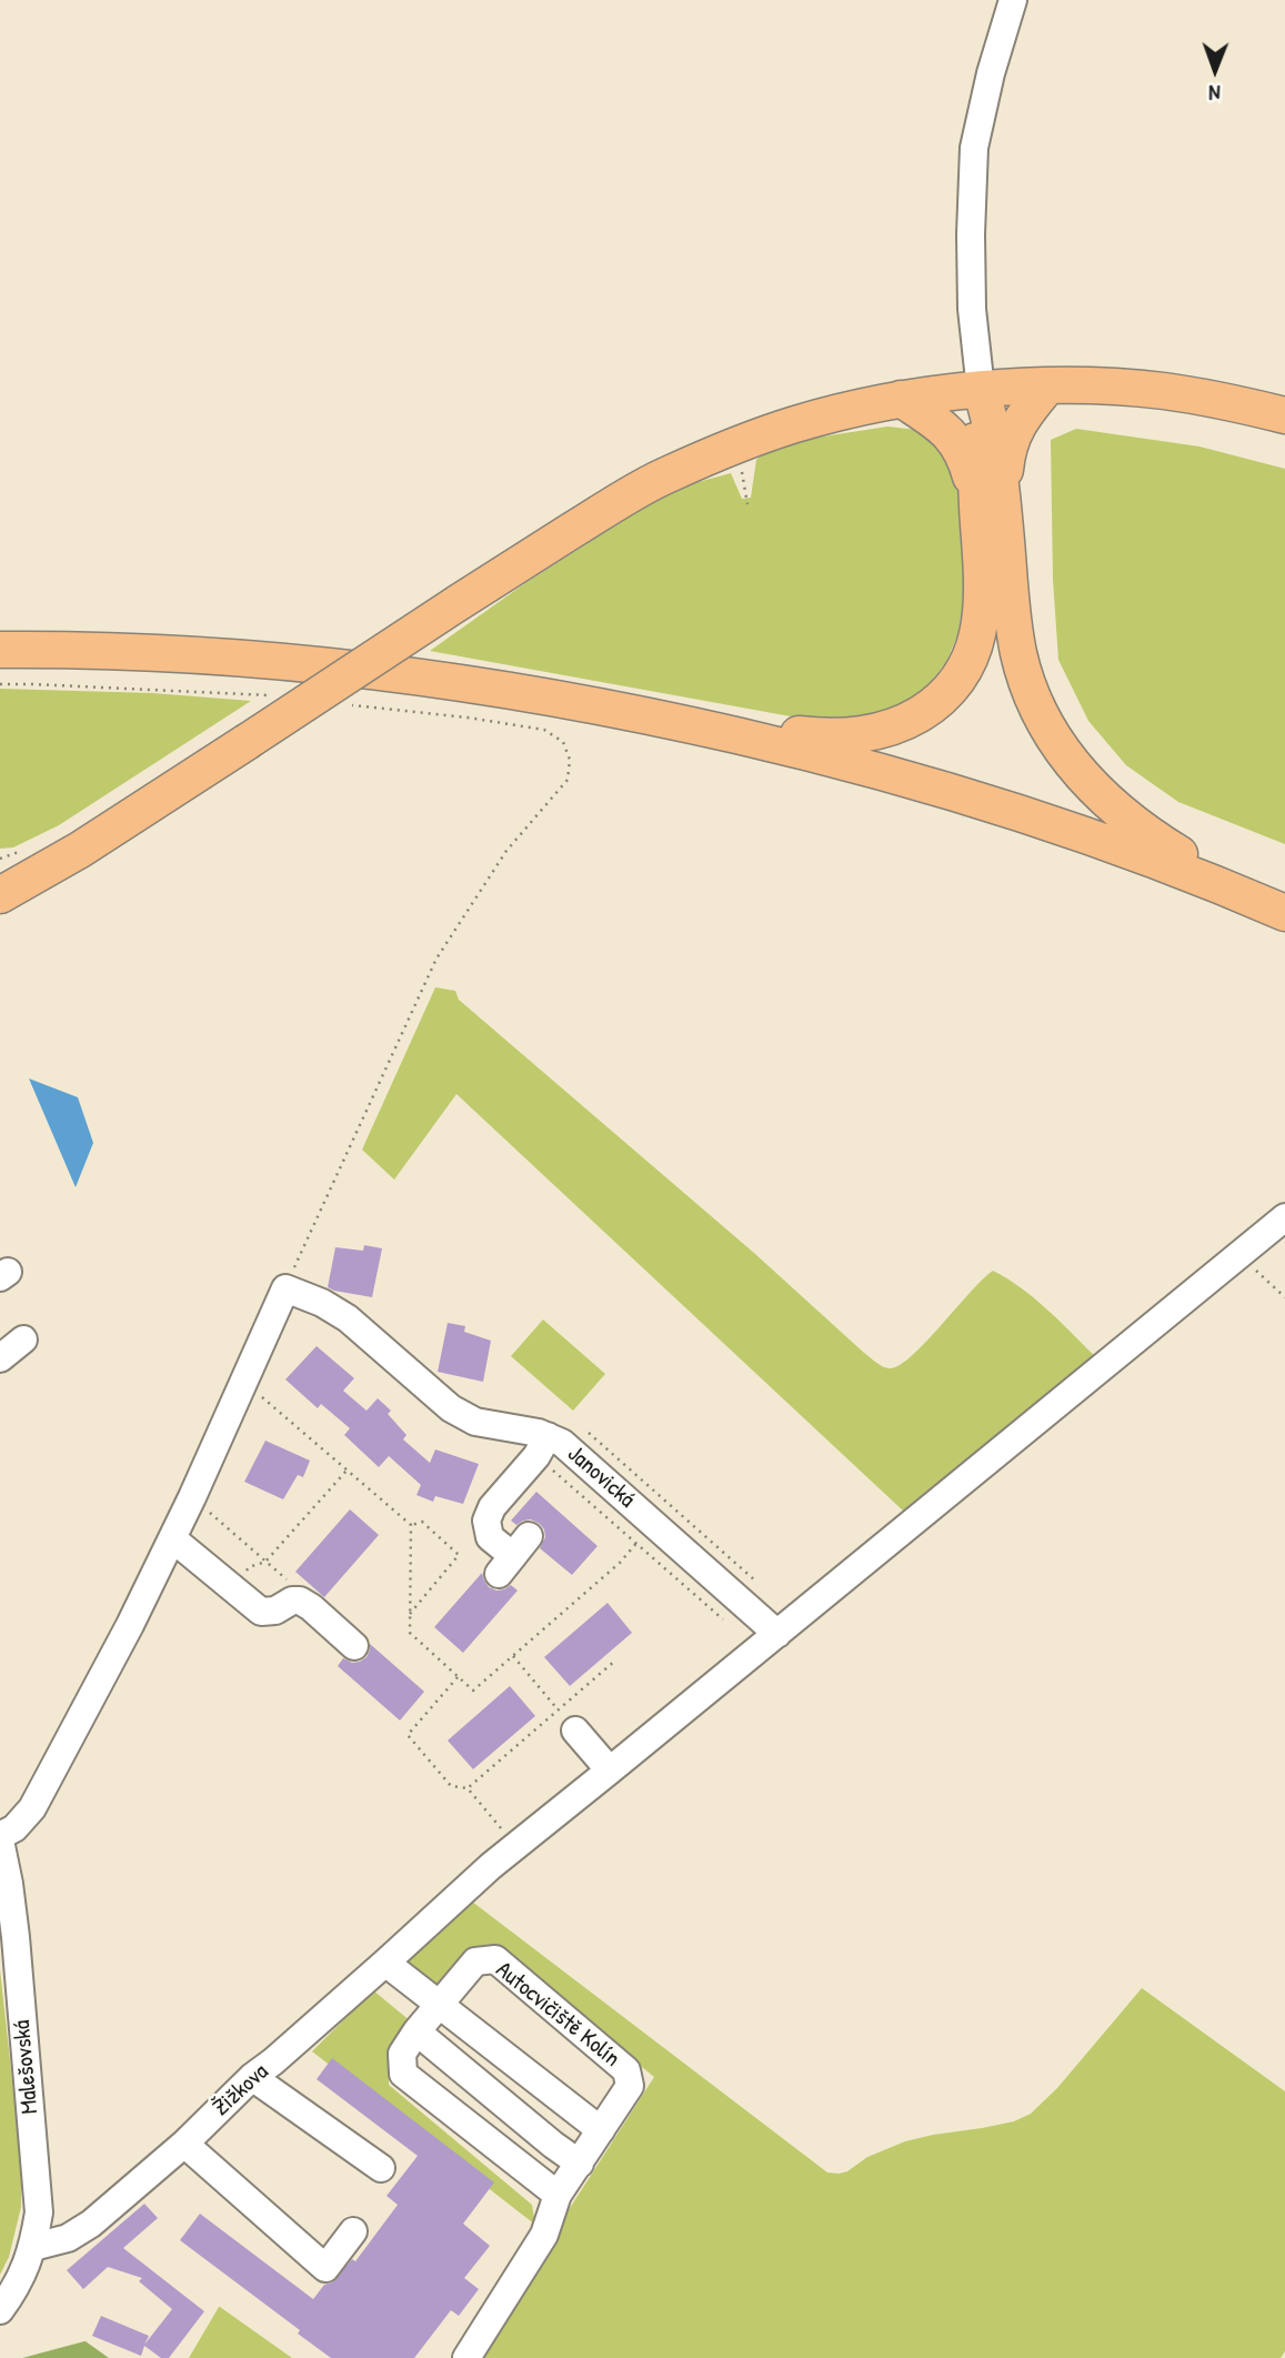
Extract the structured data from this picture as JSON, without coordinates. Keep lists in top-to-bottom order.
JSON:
{
  "streets": {
    "street": [
      "Janovická",
      "Autocvičiště Kolín",
      "Malešovská",
      "Žižkova"
    ]
  },
  "crossings": [
    ["Janovická", "Žižkova"],
    ["Malešovská", "Žižkova"]
  ],
  "north": "bottom"
}
